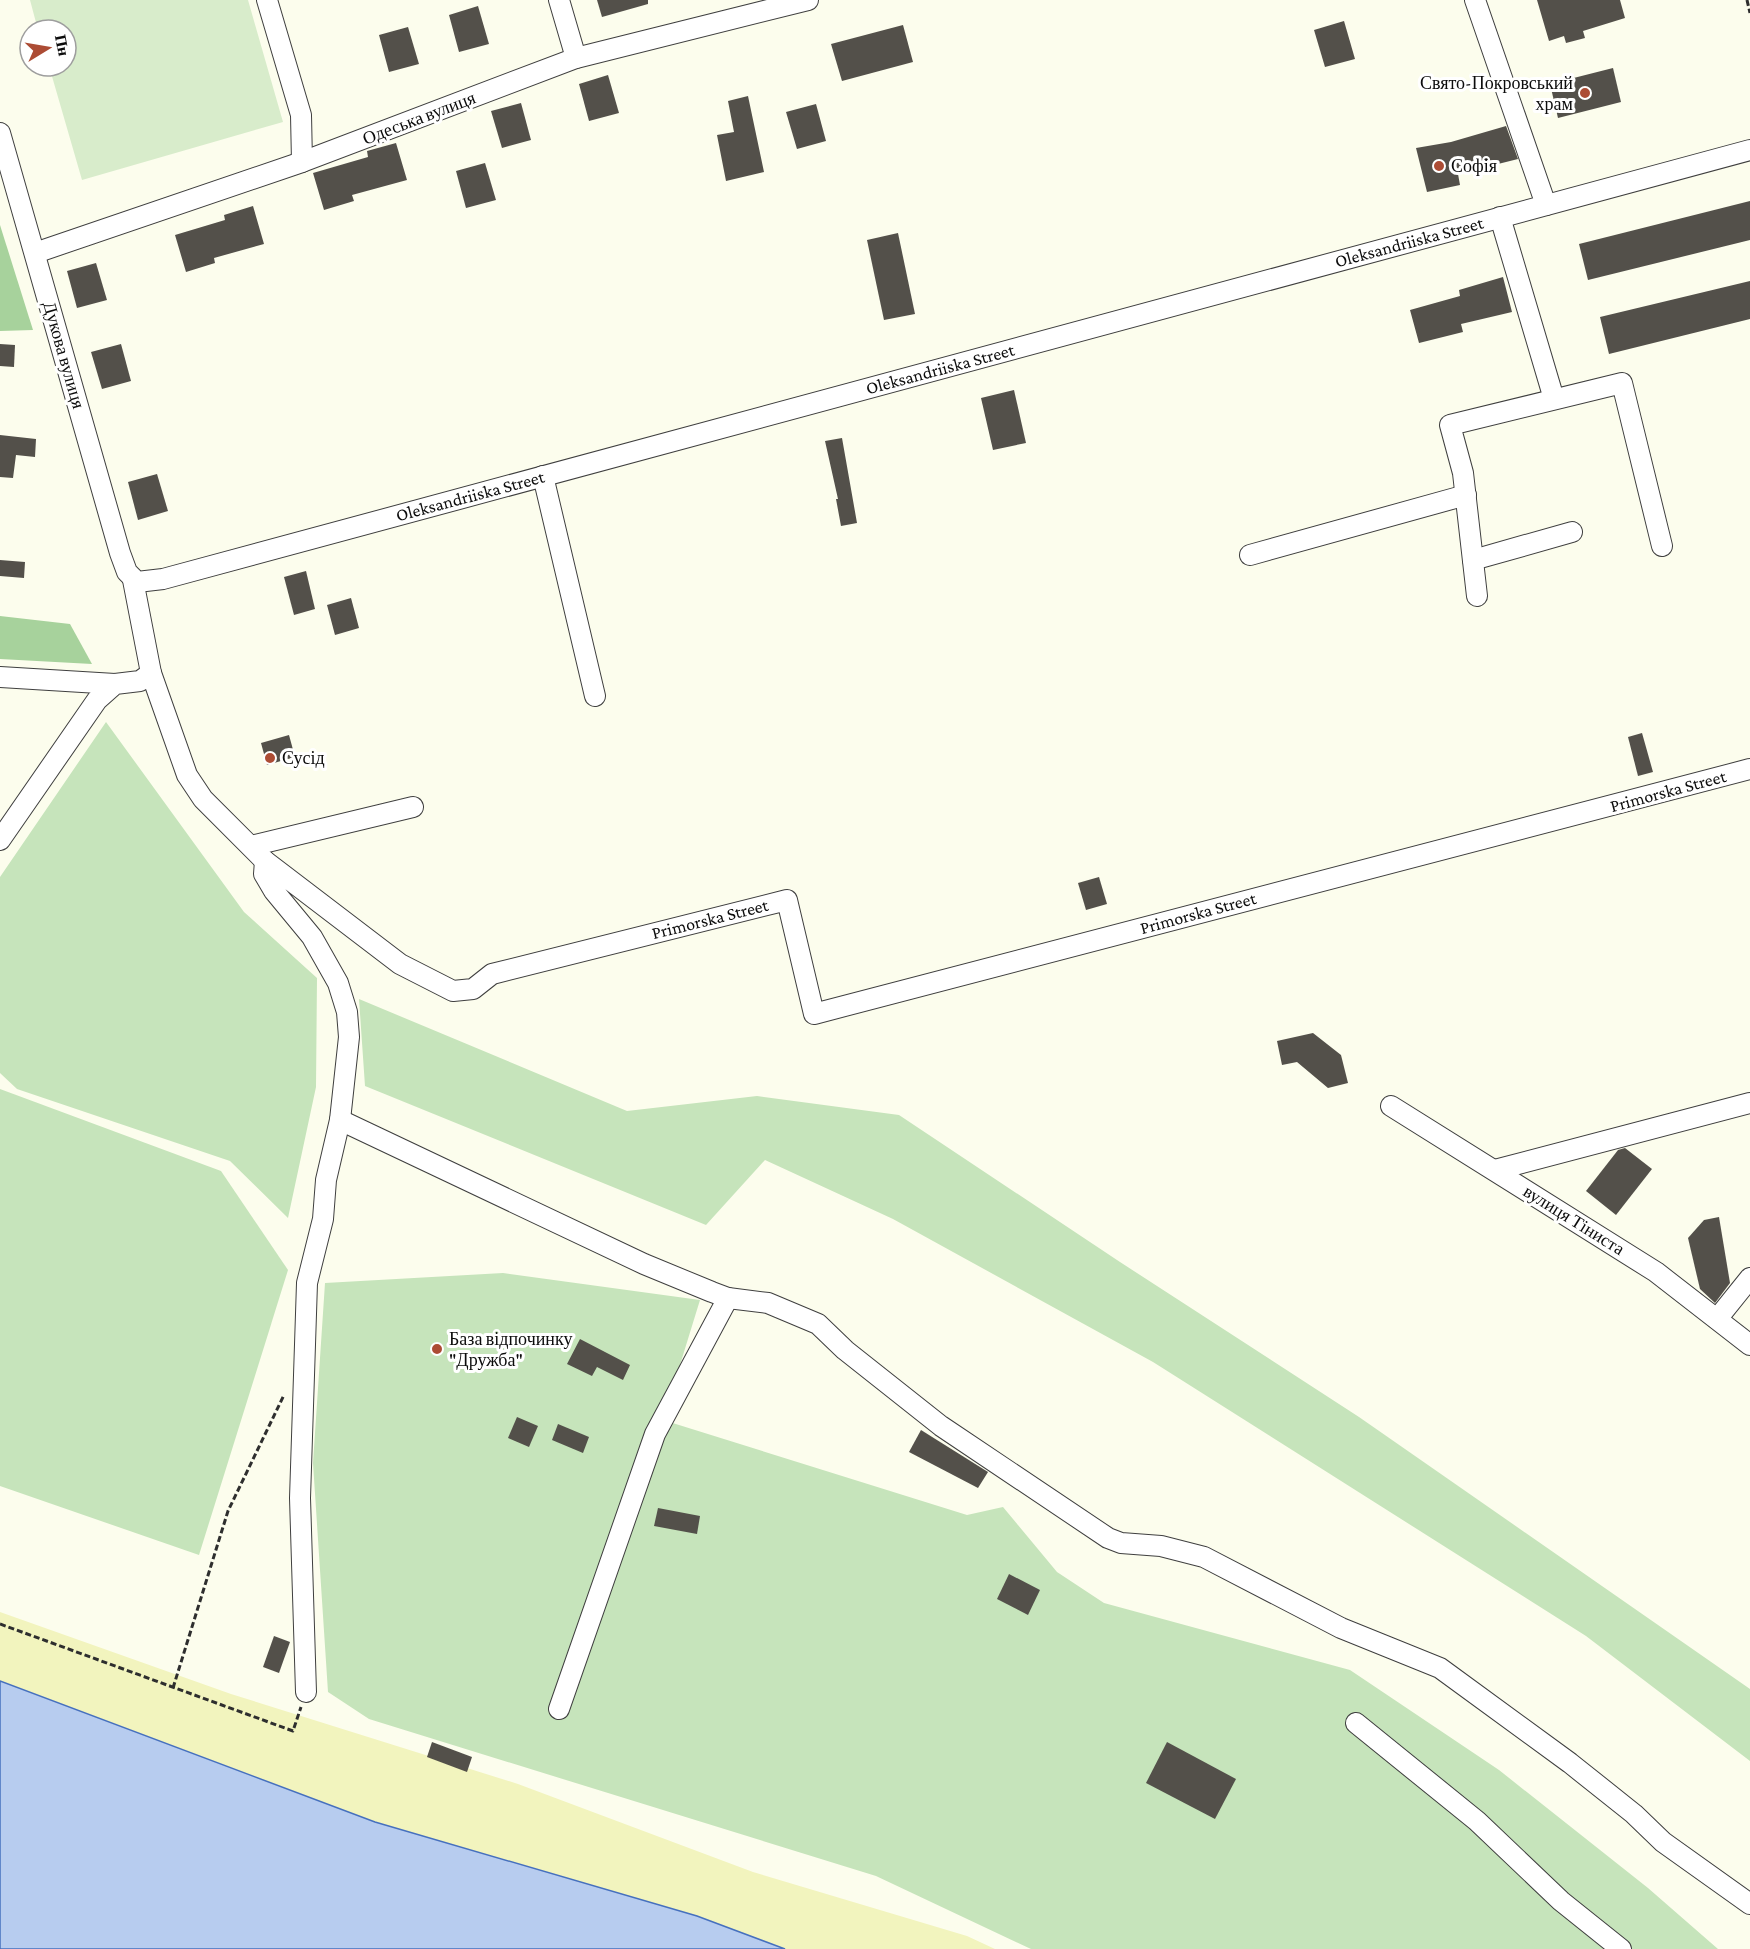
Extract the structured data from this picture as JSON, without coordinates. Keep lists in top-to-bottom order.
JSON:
{
  "streets": {
    "street": [
      "Одеська вулиця",
      "Oleksandriiska Street",
      "Дукова вулиця",
      "Primorska Street",
      "вулиця Тіниста"
    ]
  },
  "crossings": [
    ["Одеська вулиця", "Дукова вулиця"],
    ["Oleksandriiska Street", "Дукова вулиця"],
    ["Дукова вулиця", "Primorska Street"]
  ],
  "places": [
    "Свято-Покровський храм",
    "Софія",
    "Сусід",
    "База відпочинку \"Дружба\""
  ],
  "north": "right"
}
